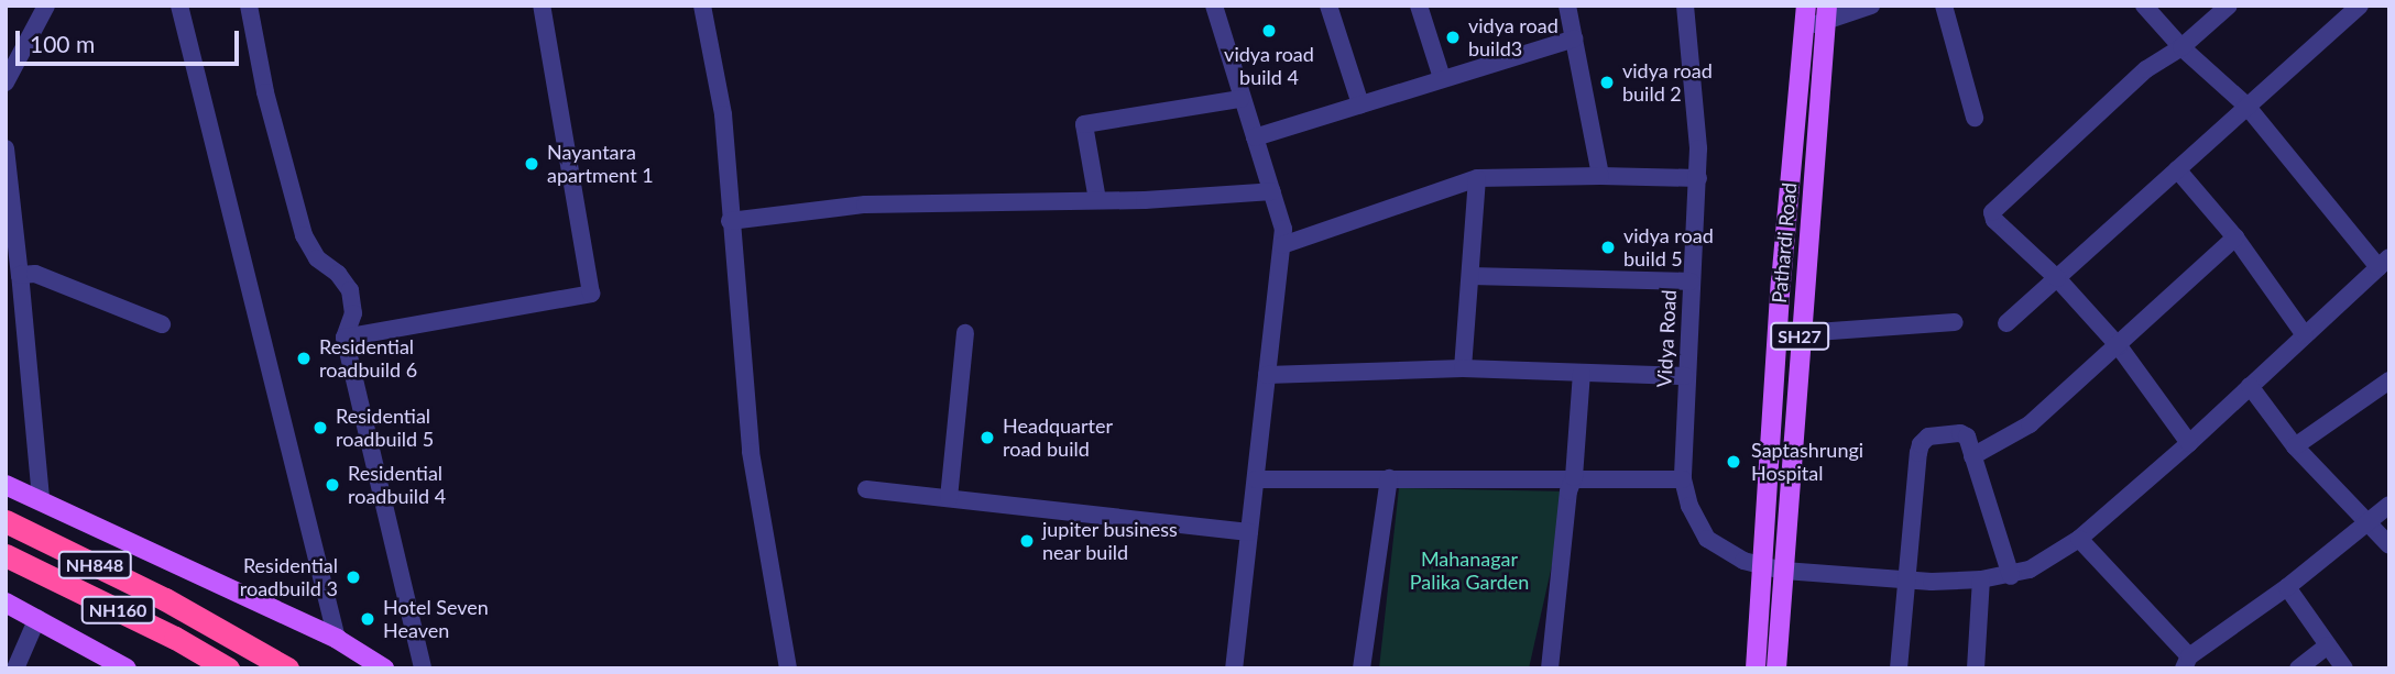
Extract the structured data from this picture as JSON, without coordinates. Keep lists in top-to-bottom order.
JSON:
{
  "streets": {
    "highway": ["NH848", "NH160"],
    "main road": ["Pathardi Road", "SH27"],
    "street": ["Vidya Road"]
  },
  "crossings": [
    ["Pathardi Road", "Vidya Road"],
    ["NH848", "NH160"]
  ],
  "parks": ["Mahanagar Palika Garden"],
  "places": [
    "vidya road build 4",
    "vidya road build3",
    "vidya road build 2",
    "Nayantara apartment 1",
    "vidya road build 5",
    "Residential roadbuild 6",
    "Residential roadbuild 5",
    "Headquarter road build",
    "Saptashrungi Hospital",
    "Residential roadbuild 4",
    "jupiter business near build",
    "Residential roadbuild 3",
    "Hotel Seven Heaven"
  ],
  "scale_bar": "100 m"
}
